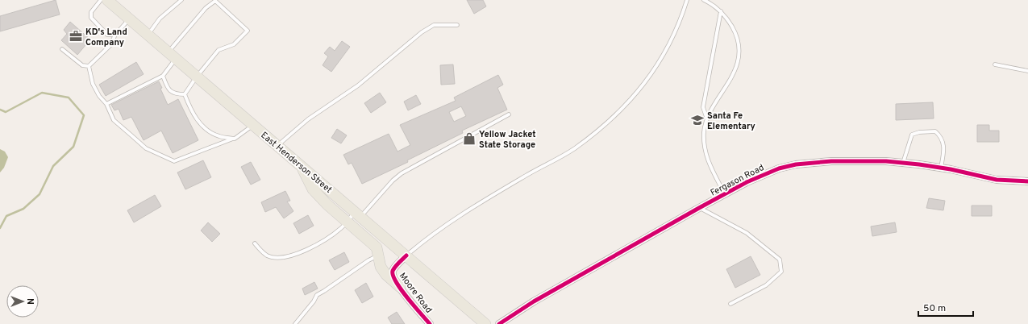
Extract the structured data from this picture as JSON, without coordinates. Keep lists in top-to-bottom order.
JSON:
{
  "streets": {
    "main road": ["East Henderson Street"],
    "street": ["Fergason Road", "Moore Road"]
  },
  "crossings": [
    ["East Henderson Street", "Moore Road"]
  ],
  "places": {
    "office": ["KD's Land Company"],
    "school or university": ["Santa Fe Elementary"],
    "shop": ["Yellow Jacket State Storage"]
  },
  "scale_bar": "50 m",
  "north": "right"
}
